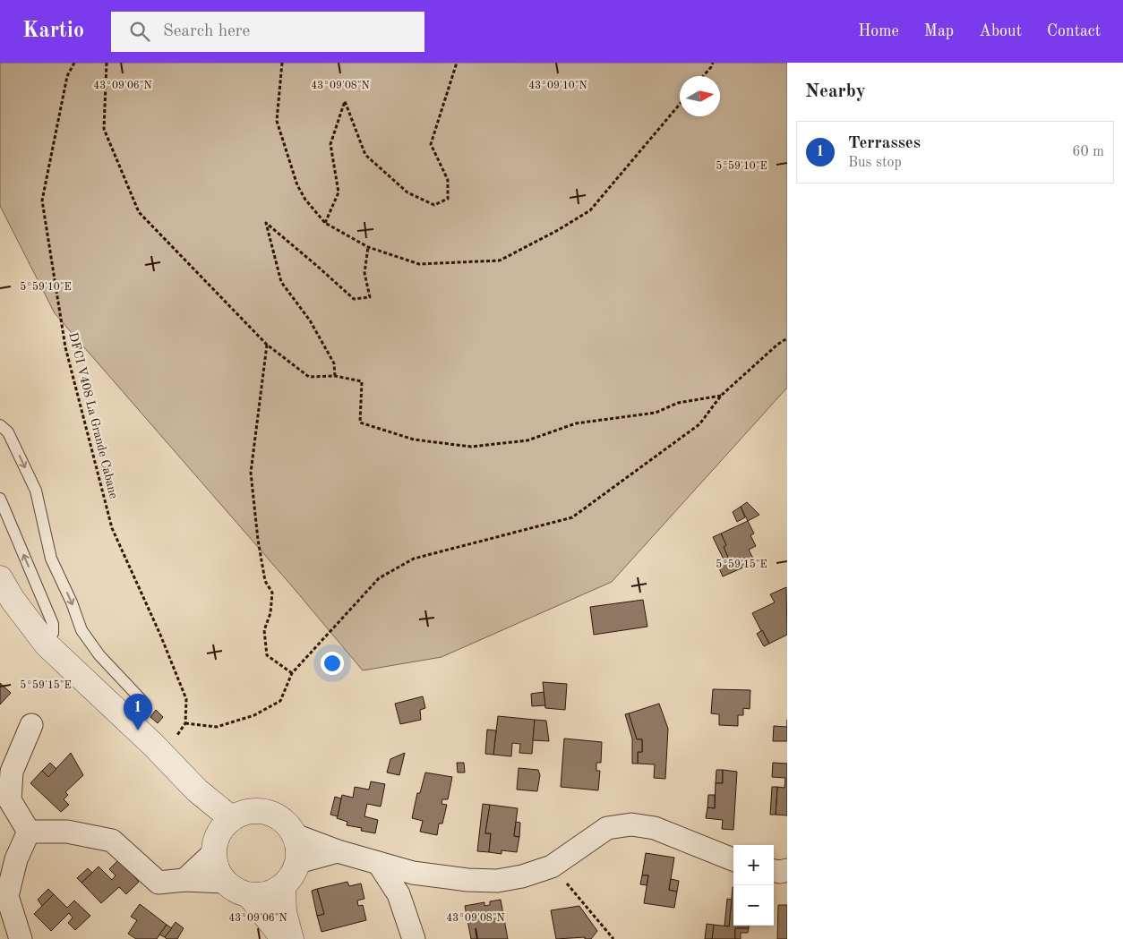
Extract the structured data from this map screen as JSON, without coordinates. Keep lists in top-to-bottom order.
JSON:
{
  "streets": {
    "path": ["DFCI V408 La Grande Cabane"]
  },
  "north": "right",
  "page": {
    "header": "Kartio",
    "search": "Search here",
    "nav": [
      "Home",
      "Map",
      "About",
      "Contact"
    ],
    "heading": "Nearby",
    "list": [
      {
        "mark": "1",
        "name": "Terrasses",
        "note": "Bus stop",
        "value": "60 m"
      }
    ],
    "pins": "1",
    "map_buttons": ["+", "−"]
  },
  "coordinates": [
    "43°09'06\"N",
    "43°09'08\"N",
    "43°09'10\"N",
    "5°59'10\"E",
    "5°59'15\"E"
  ]
}
